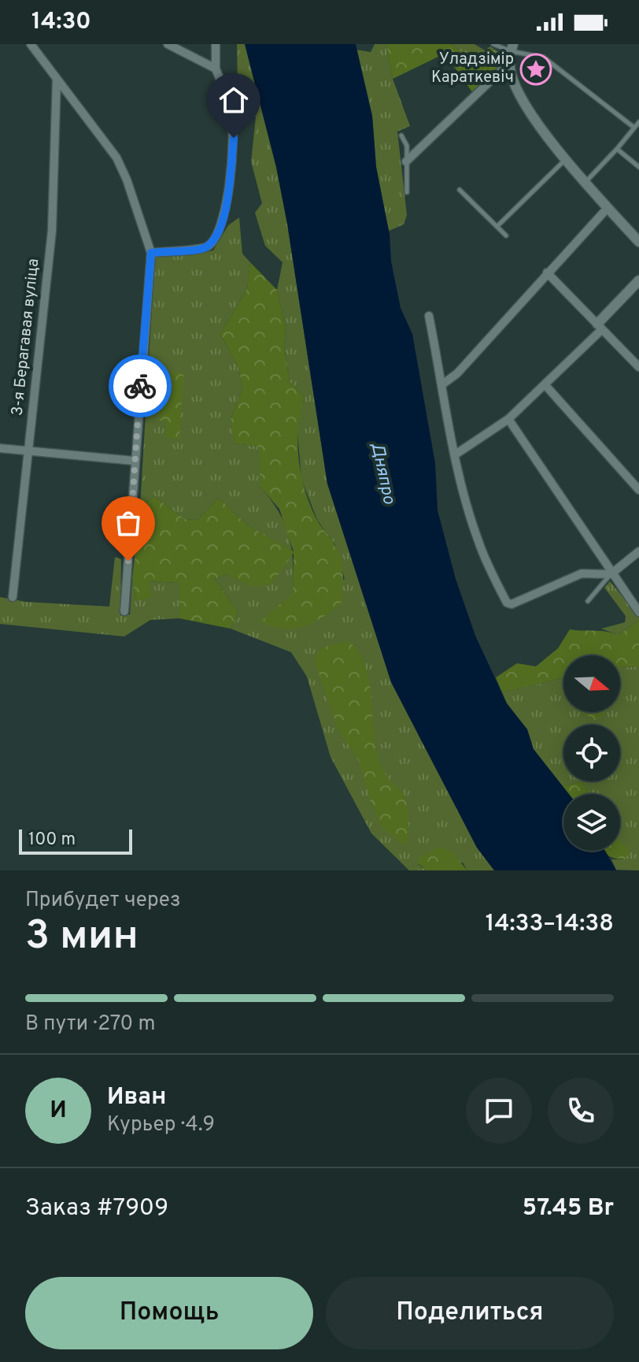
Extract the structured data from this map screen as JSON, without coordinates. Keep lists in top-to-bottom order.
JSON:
{
  "streets": {
    "street": ["3-я Берагавая вуліца"]
  },
  "water": ["Дняпро"],
  "places": {
    "place": ["Уладзімір Караткевіч"]
  },
  "scale_bar": "100 m",
  "north": "right",
  "page": {
    "status": "14:30",
    "scale": "100 m",
    "heading": ["3 мин", "Прибудет через", "14:33–14:38"],
    "panel": [
      "Иван",
      "Курьер · 4.9",
      "Заказ #7909",
      "57.45 Br"
    ],
    "bar": "В пути · 270 m",
    "round": "И",
    "buttons": ["Помощь", "Поделиться"]
  }
}
